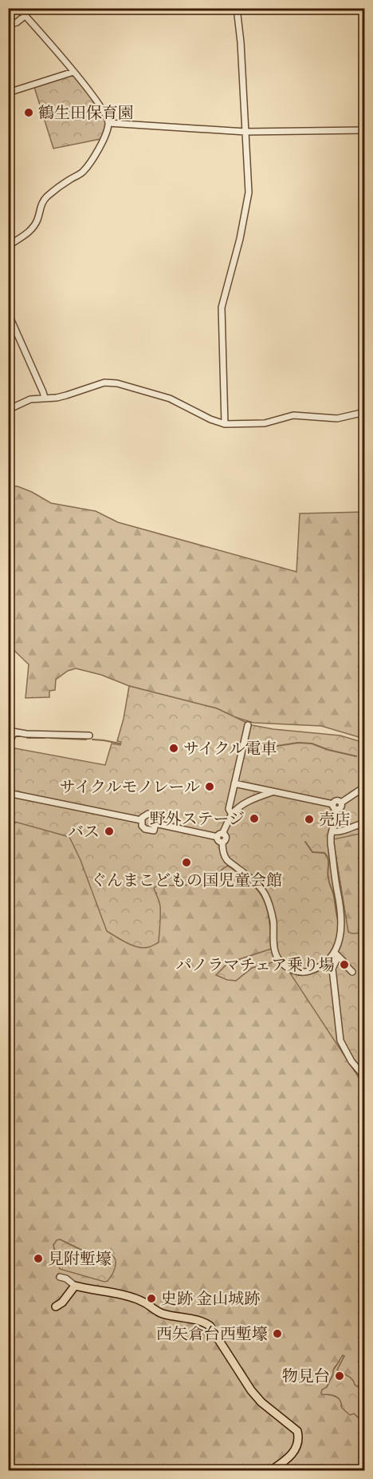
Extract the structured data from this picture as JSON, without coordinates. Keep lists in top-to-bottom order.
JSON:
{
  "places": [
    "鶴生田保育園",
    "サイクル電車",
    "サイクルモノレール",
    "野外ステージ",
    "売店",
    "バス",
    "ぐんまこどもの国児童会館",
    "パノラマチェア乗り場",
    "見附塹壕",
    "史跡 金山城跡",
    "西矢倉台西塹壕",
    "物見台"
  ]
}
